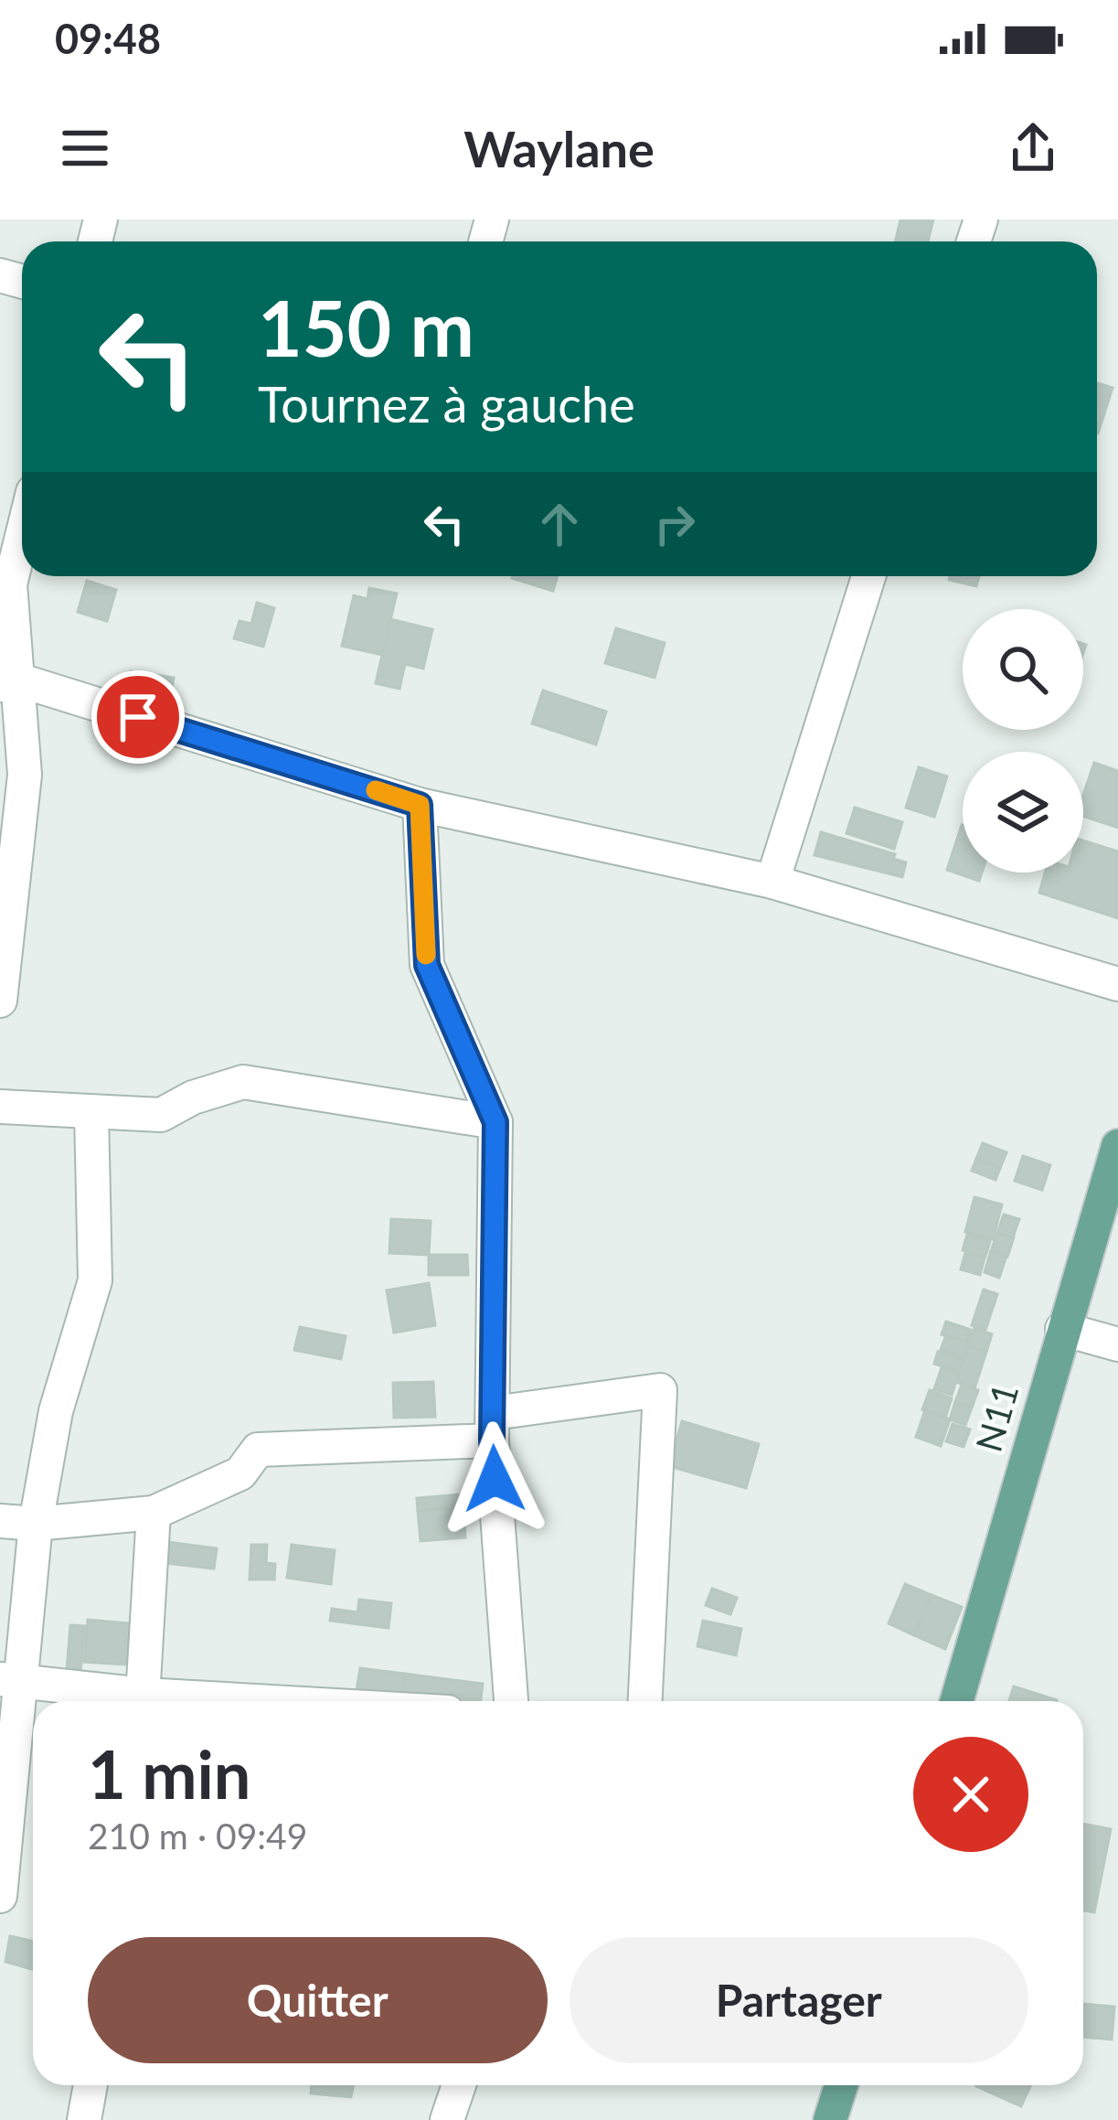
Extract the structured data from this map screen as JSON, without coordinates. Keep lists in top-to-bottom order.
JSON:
{
  "streets": {
    "main road": ["N11"]
  },
  "page": {
    "status": "09:48",
    "header": "Waylane",
    "turn": ["150 m", "Tournez à gauche"],
    "heading": ["1 min", "210 m · 09:49"],
    "buttons": ["Quitter", "Partager"]
  }
}
